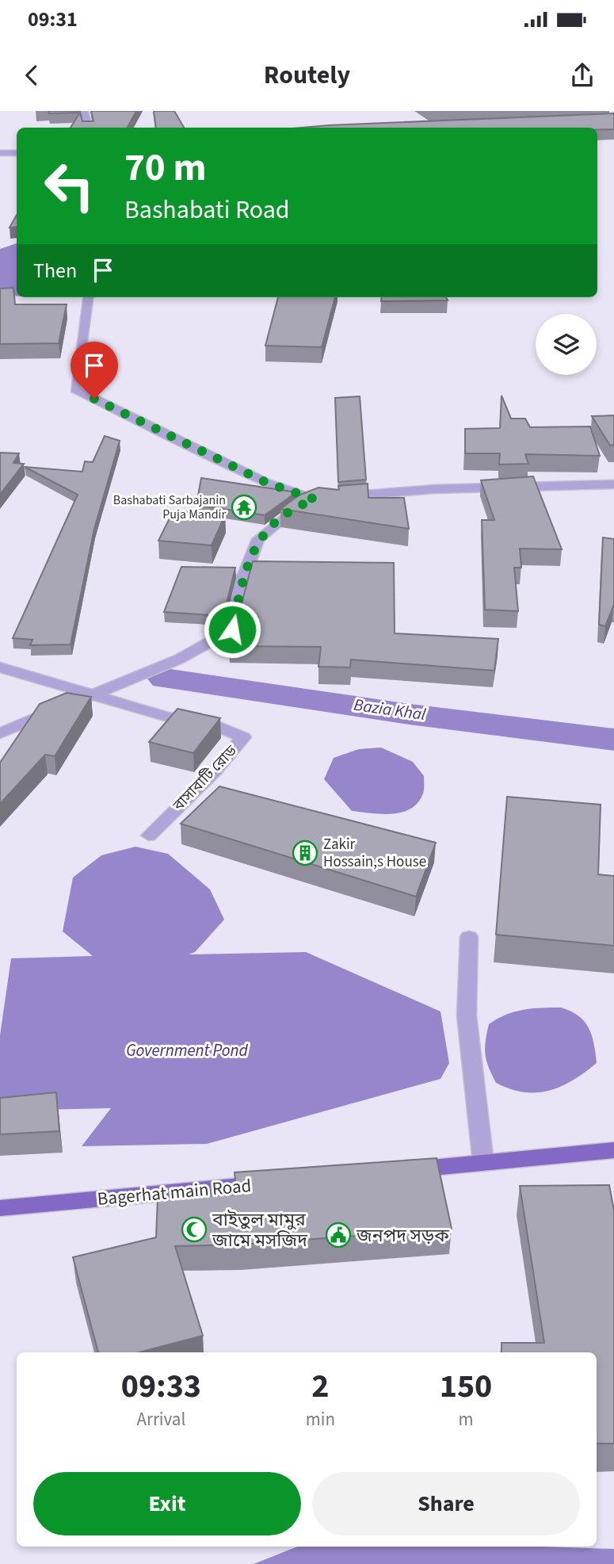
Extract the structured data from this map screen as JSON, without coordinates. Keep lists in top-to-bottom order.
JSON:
{
  "streets": {
    "main road": ["Bagerhat main Road"],
    "street": ["বাসাবাটি রোড"]
  },
  "water": ["Bazia Khal", "Government Pond"],
  "places": {
    "temple": ["Bashabati Sarbajanin Puja Mandir"],
    "building": ["Zakir Hossain,s House"],
    "mosque": ["বাইতুল মামুর জামে মসজিদ"],
    "public building": ["জনপদ সড়ক"]
  },
  "page": {
    "status": "09:31",
    "header": "Routely",
    "turn": ["70 m", "Bashabati Road"],
    "then": "Then",
    "eta": [
      "09:33",
      "Arrival",
      "2",
      "min",
      "150",
      "m"
    ],
    "buttons": ["Exit", "Share"]
  }
}
